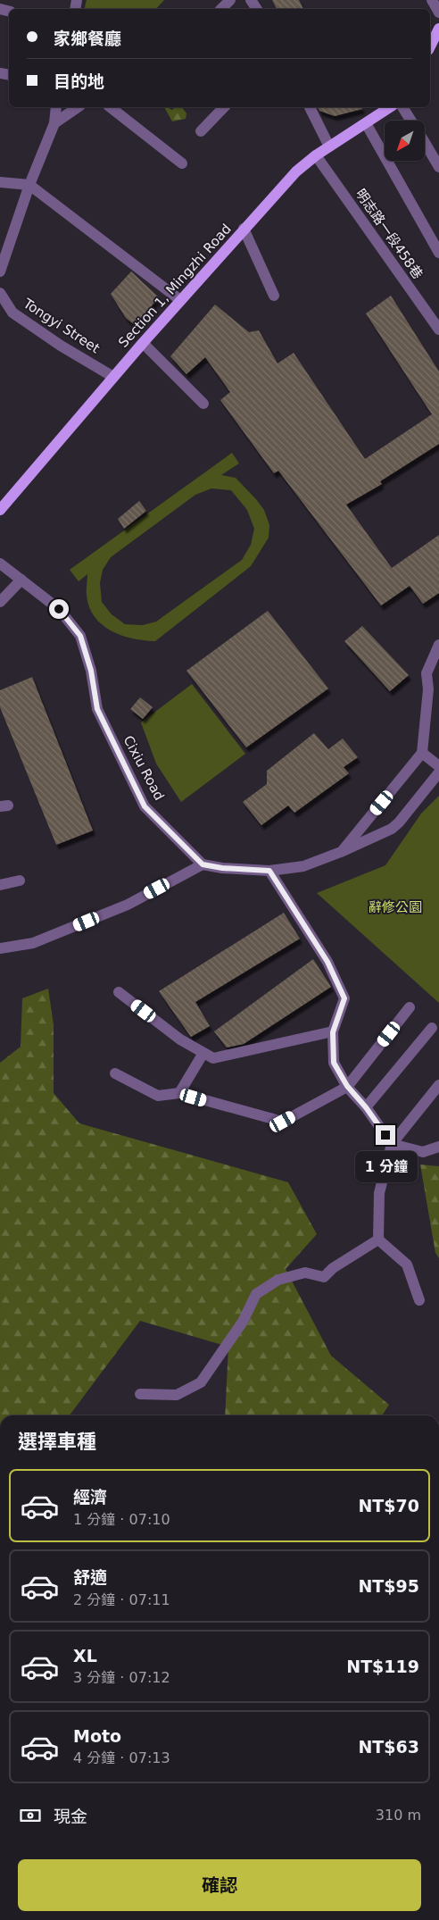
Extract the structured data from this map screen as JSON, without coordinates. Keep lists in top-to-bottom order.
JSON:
{
  "streets": {
    "main road": ["Section 1, Mingzhi Road"],
    "street": ["明志路一段458巷", "Tongyi Street", "Cixiu Road"]
  },
  "crossings": [
    ["明志路一段458巷", "Section 1, Mingzhi Road"],
    ["Section 1, Mingzhi Road", "Tongyi Street"]
  ],
  "parks": ["辭修公園"],
  "north": "bottom left",
  "page": {
    "banner": ["家鄉餐廳", "目的地"],
    "bubble": "1 分鐘",
    "heading": "選擇車種",
    "list": [
      {
        "name": "經濟",
        "note": "1 分鐘 · 07:10",
        "value": "NT$70"
      },
      {
        "name": "舒適",
        "note": "2 分鐘 · 07:11",
        "value": "NT$95"
      },
      {
        "name": "XL",
        "note": "3 分鐘 · 07:12",
        "value": "NT$119"
      },
      {
        "name": "Moto",
        "note": "4 分鐘 · 07:13",
        "value": "NT$63"
      }
    ],
    "pay": ["現金", "310 m"],
    "buttons": "確認"
  }
}
